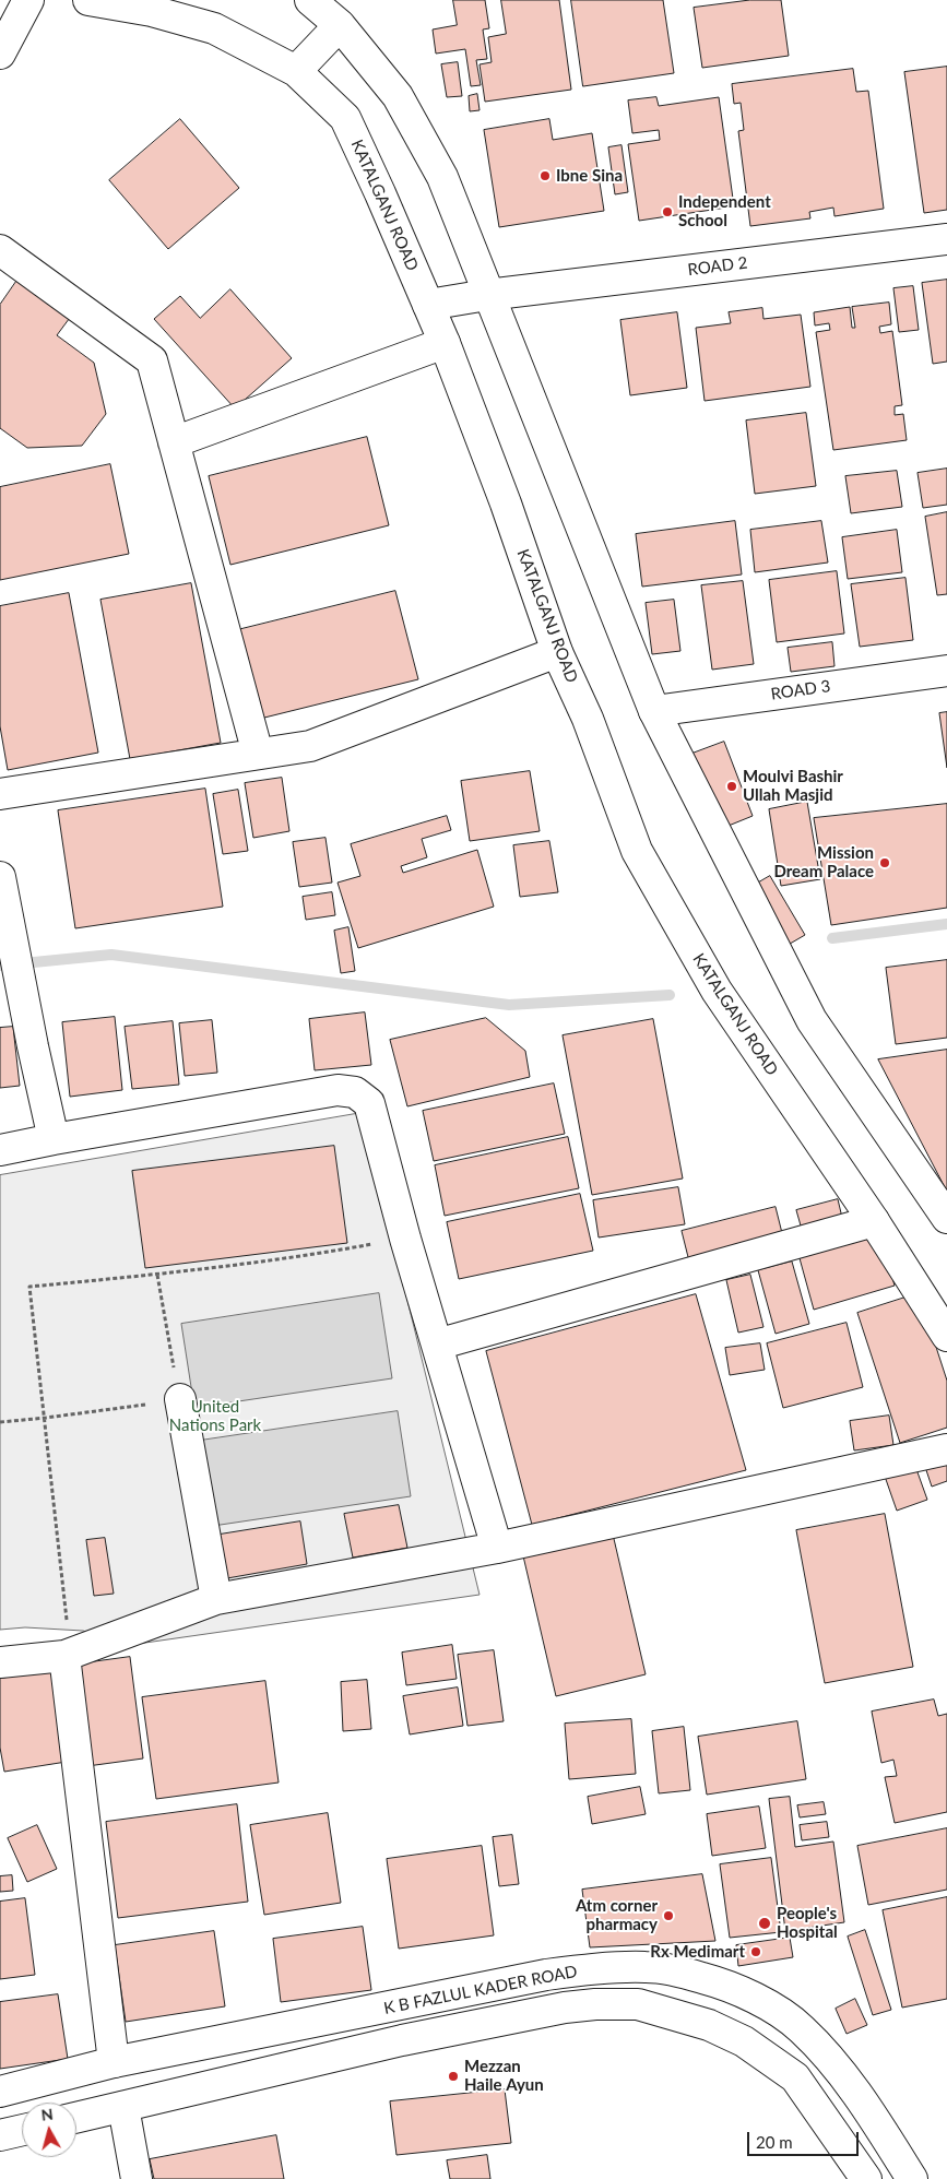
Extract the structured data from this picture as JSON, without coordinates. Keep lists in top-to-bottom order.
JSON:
{
  "streets": {
    "street": [
      "KATALGANJ ROAD",
      "ROAD 2",
      "ROAD 3",
      "K B FAZLUL KADER ROAD"
    ]
  },
  "crossings": [
    ["KATALGANJ ROAD", "ROAD 2"]
  ],
  "parks": ["United Nations Park"],
  "places": [
    "Ibne Sina",
    "Independent School",
    "Moulvi Bashir Ullah Masjid",
    "Mission Dream Palace",
    "Atm corner pharmacy",
    "People's Hospital",
    "Rx Medimart",
    "Mezzan Haile Ayun"
  ],
  "scale_bar": "20 m",
  "north": "top"
}
